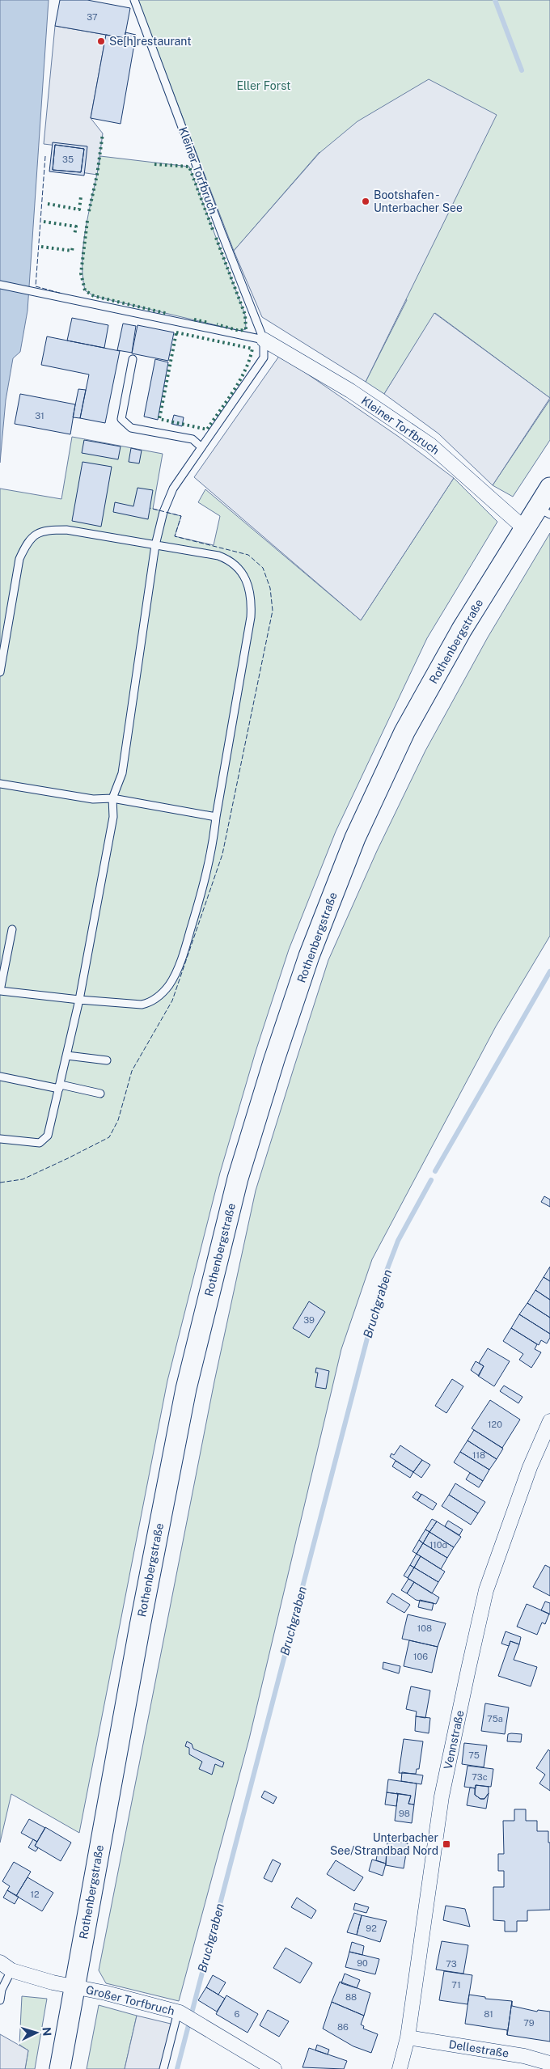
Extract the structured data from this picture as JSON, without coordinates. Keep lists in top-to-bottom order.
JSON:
{
  "streets": {
    "main road": ["Rothenbergstraße"],
    "street": [
      "Kleiner Torfbruch",
      "Vennstraße",
      "Großer Torfbruch",
      "Dellestraße"
    ]
  },
  "crossings": [
    ["Kleiner Torfbruch", "Rothenbergstraße"],
    ["Rothenbergstraße", "Großer Torfbruch"],
    ["Vennstraße", "Dellestraße"]
  ],
  "water": ["Bruchgraben"],
  "parks": ["Eller Forst"],
  "places": {
    "other": ["Se[h]restaurant", "Bootshafen - Unterbacher See"],
    "transit": ["Unterbacher See/Strandbad Nord"]
  },
  "house_numbers": [
    "37",
    "35",
    "31",
    "39",
    "120",
    "118",
    "110d",
    "108",
    "106",
    "75a",
    "75",
    "73c",
    "98",
    "12",
    "92",
    "90",
    "73",
    "71",
    "88",
    "6",
    "81",
    "79",
    "86"
  ],
  "north": "right"
}
